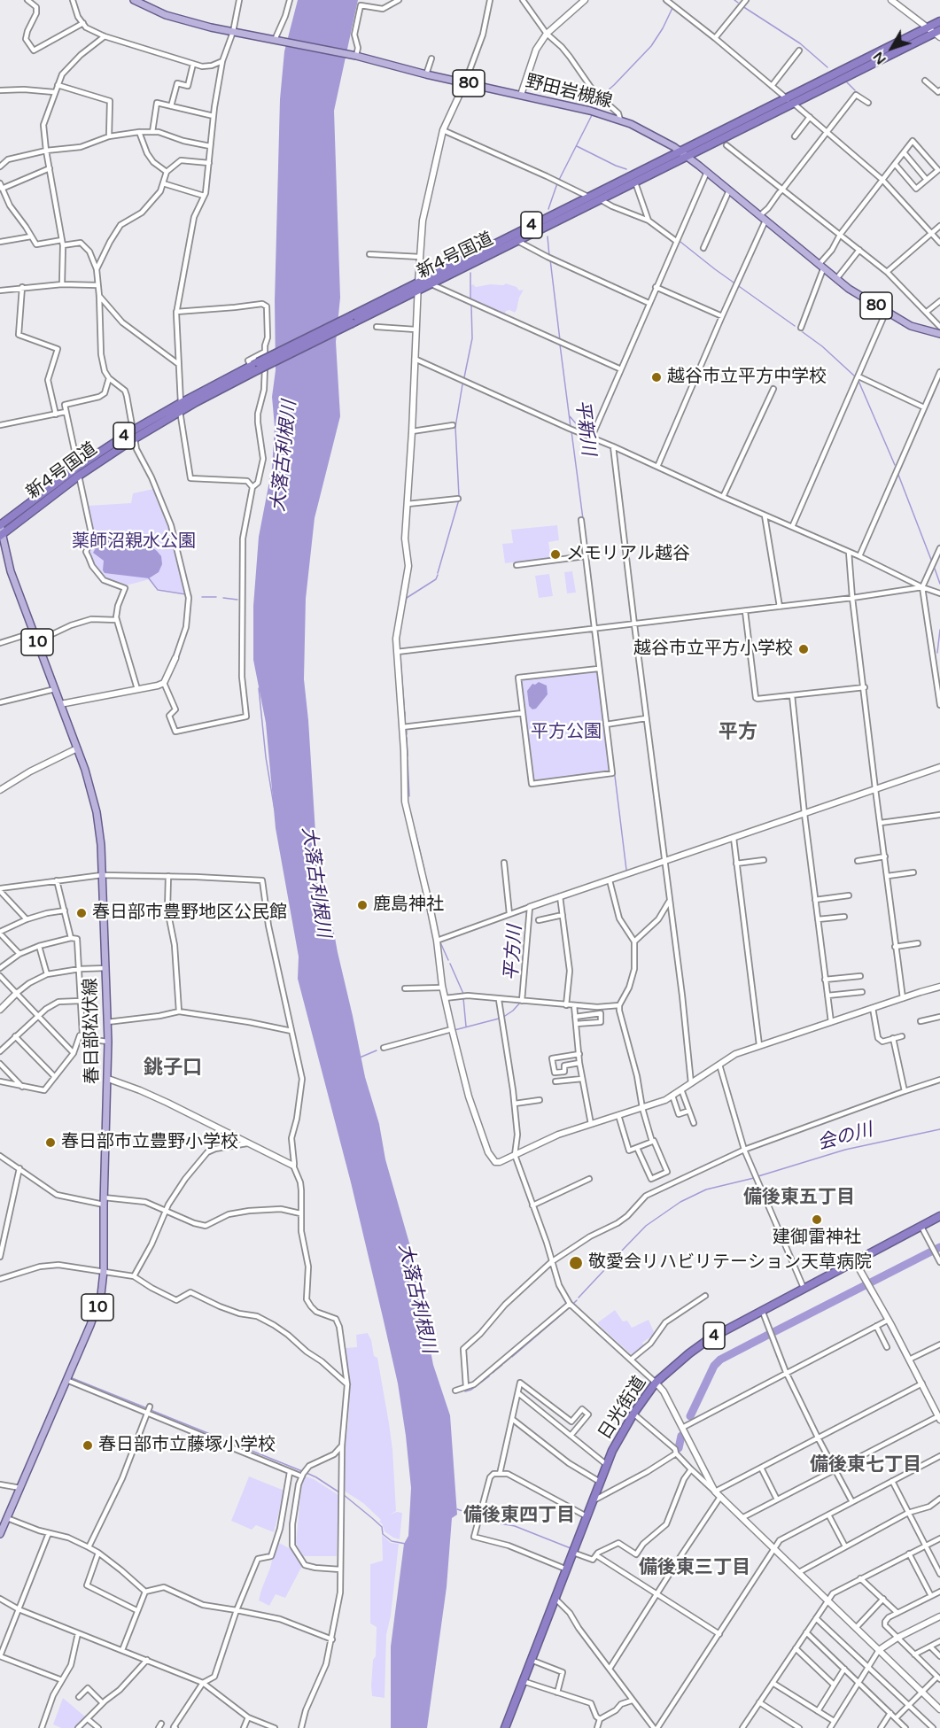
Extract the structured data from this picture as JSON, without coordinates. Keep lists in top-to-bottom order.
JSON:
{
  "streets": {
    "highway": ["4", "新4号国道", "日光街道"],
    "main road": [
      "80",
      "野田岩槻線",
      "10",
      "春日部松伏線"
    ]
  },
  "crossings": [
    ["野田岩槻線", "新4号国道"],
    ["新4号国道", "春日部松伏線"]
  ],
  "districts": [
    "平方",
    "銚子口",
    "備後東五丁目",
    "備後東七丁目",
    "備後東四丁目",
    "備後東三丁目"
  ],
  "water": [
    "平新川",
    "大落古利根川",
    "平方川",
    "会の川"
  ],
  "parks": ["薬師沼親水公園", "平方公園"],
  "places": [
    "越谷市立平方中学校",
    "メモリアル越谷",
    "越谷市立平方小学校",
    "鹿島神社",
    "春日部市豊野地区公民館",
    "春日部市立豊野小学校",
    "建御雷神社",
    "敬愛会リハビリテーション天草病院",
    "春日部市立藤塚小学校"
  ],
  "north": "bottom left"
}
